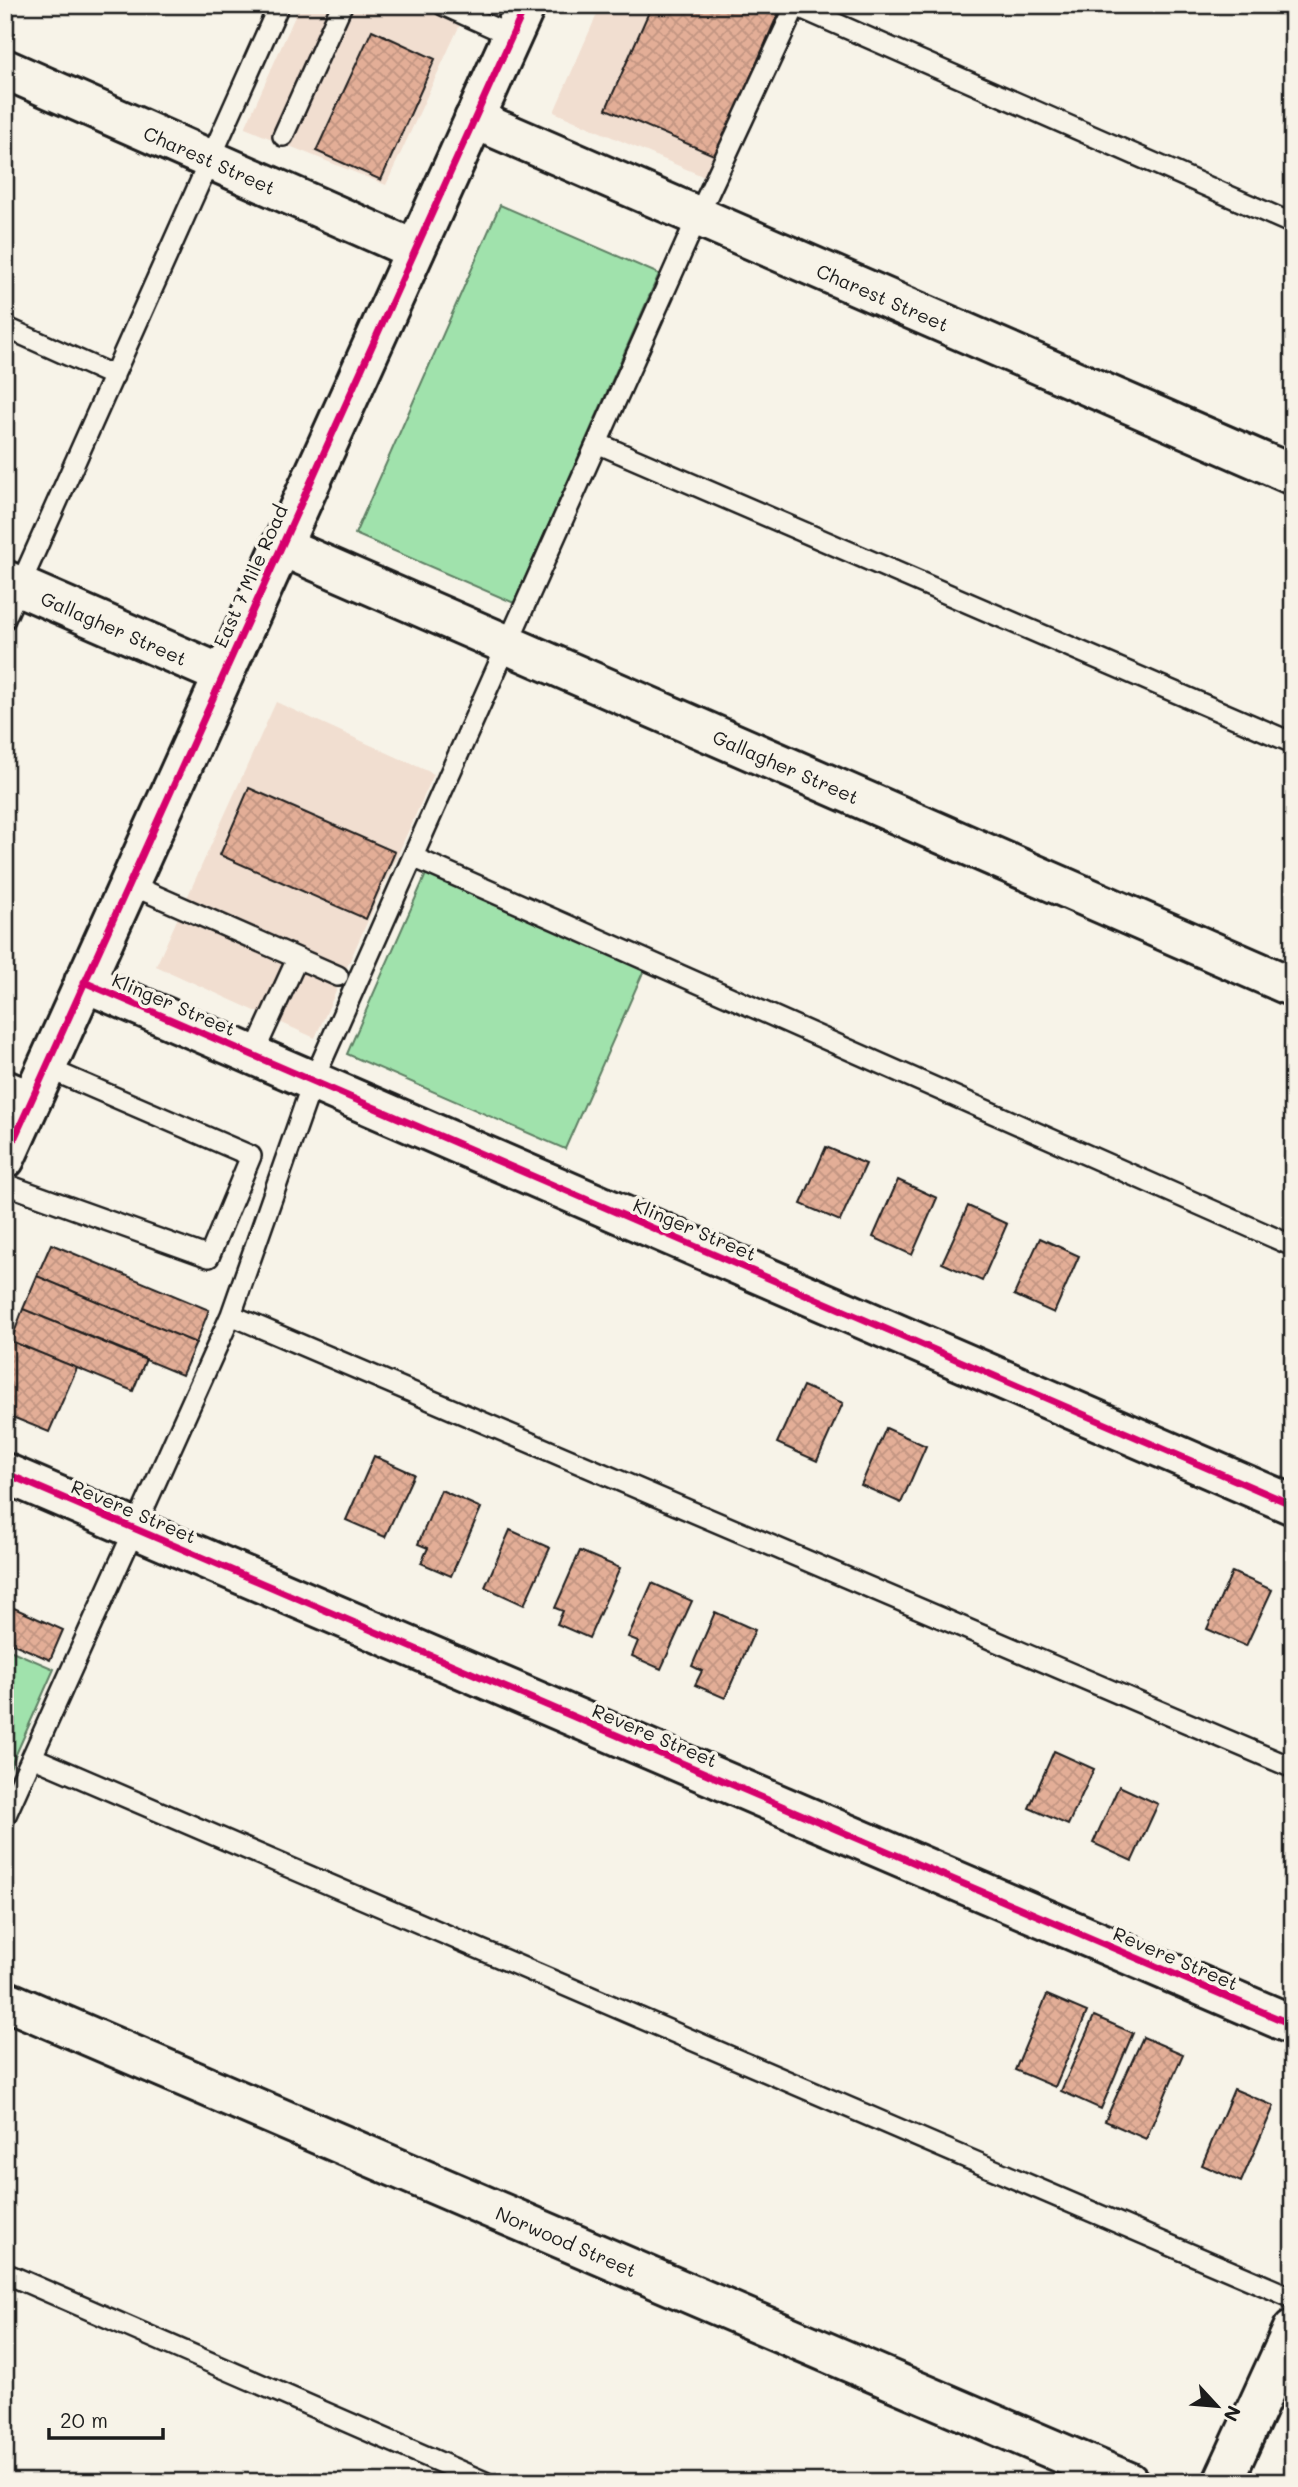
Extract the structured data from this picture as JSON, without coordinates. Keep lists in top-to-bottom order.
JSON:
{
  "streets": {
    "street": [
      "Charest Street",
      "East 7 Mile Road",
      "Gallagher Street",
      "Klinger Street",
      "Revere Street",
      "Norwood Street"
    ]
  },
  "crossings": [
    ["Charest Street", "East 7 Mile Road"],
    ["East 7 Mile Road", "Gallagher Street"],
    ["East 7 Mile Road", "Klinger Street"]
  ],
  "scale_bar": "20 m",
  "north": "bottom right"
}
